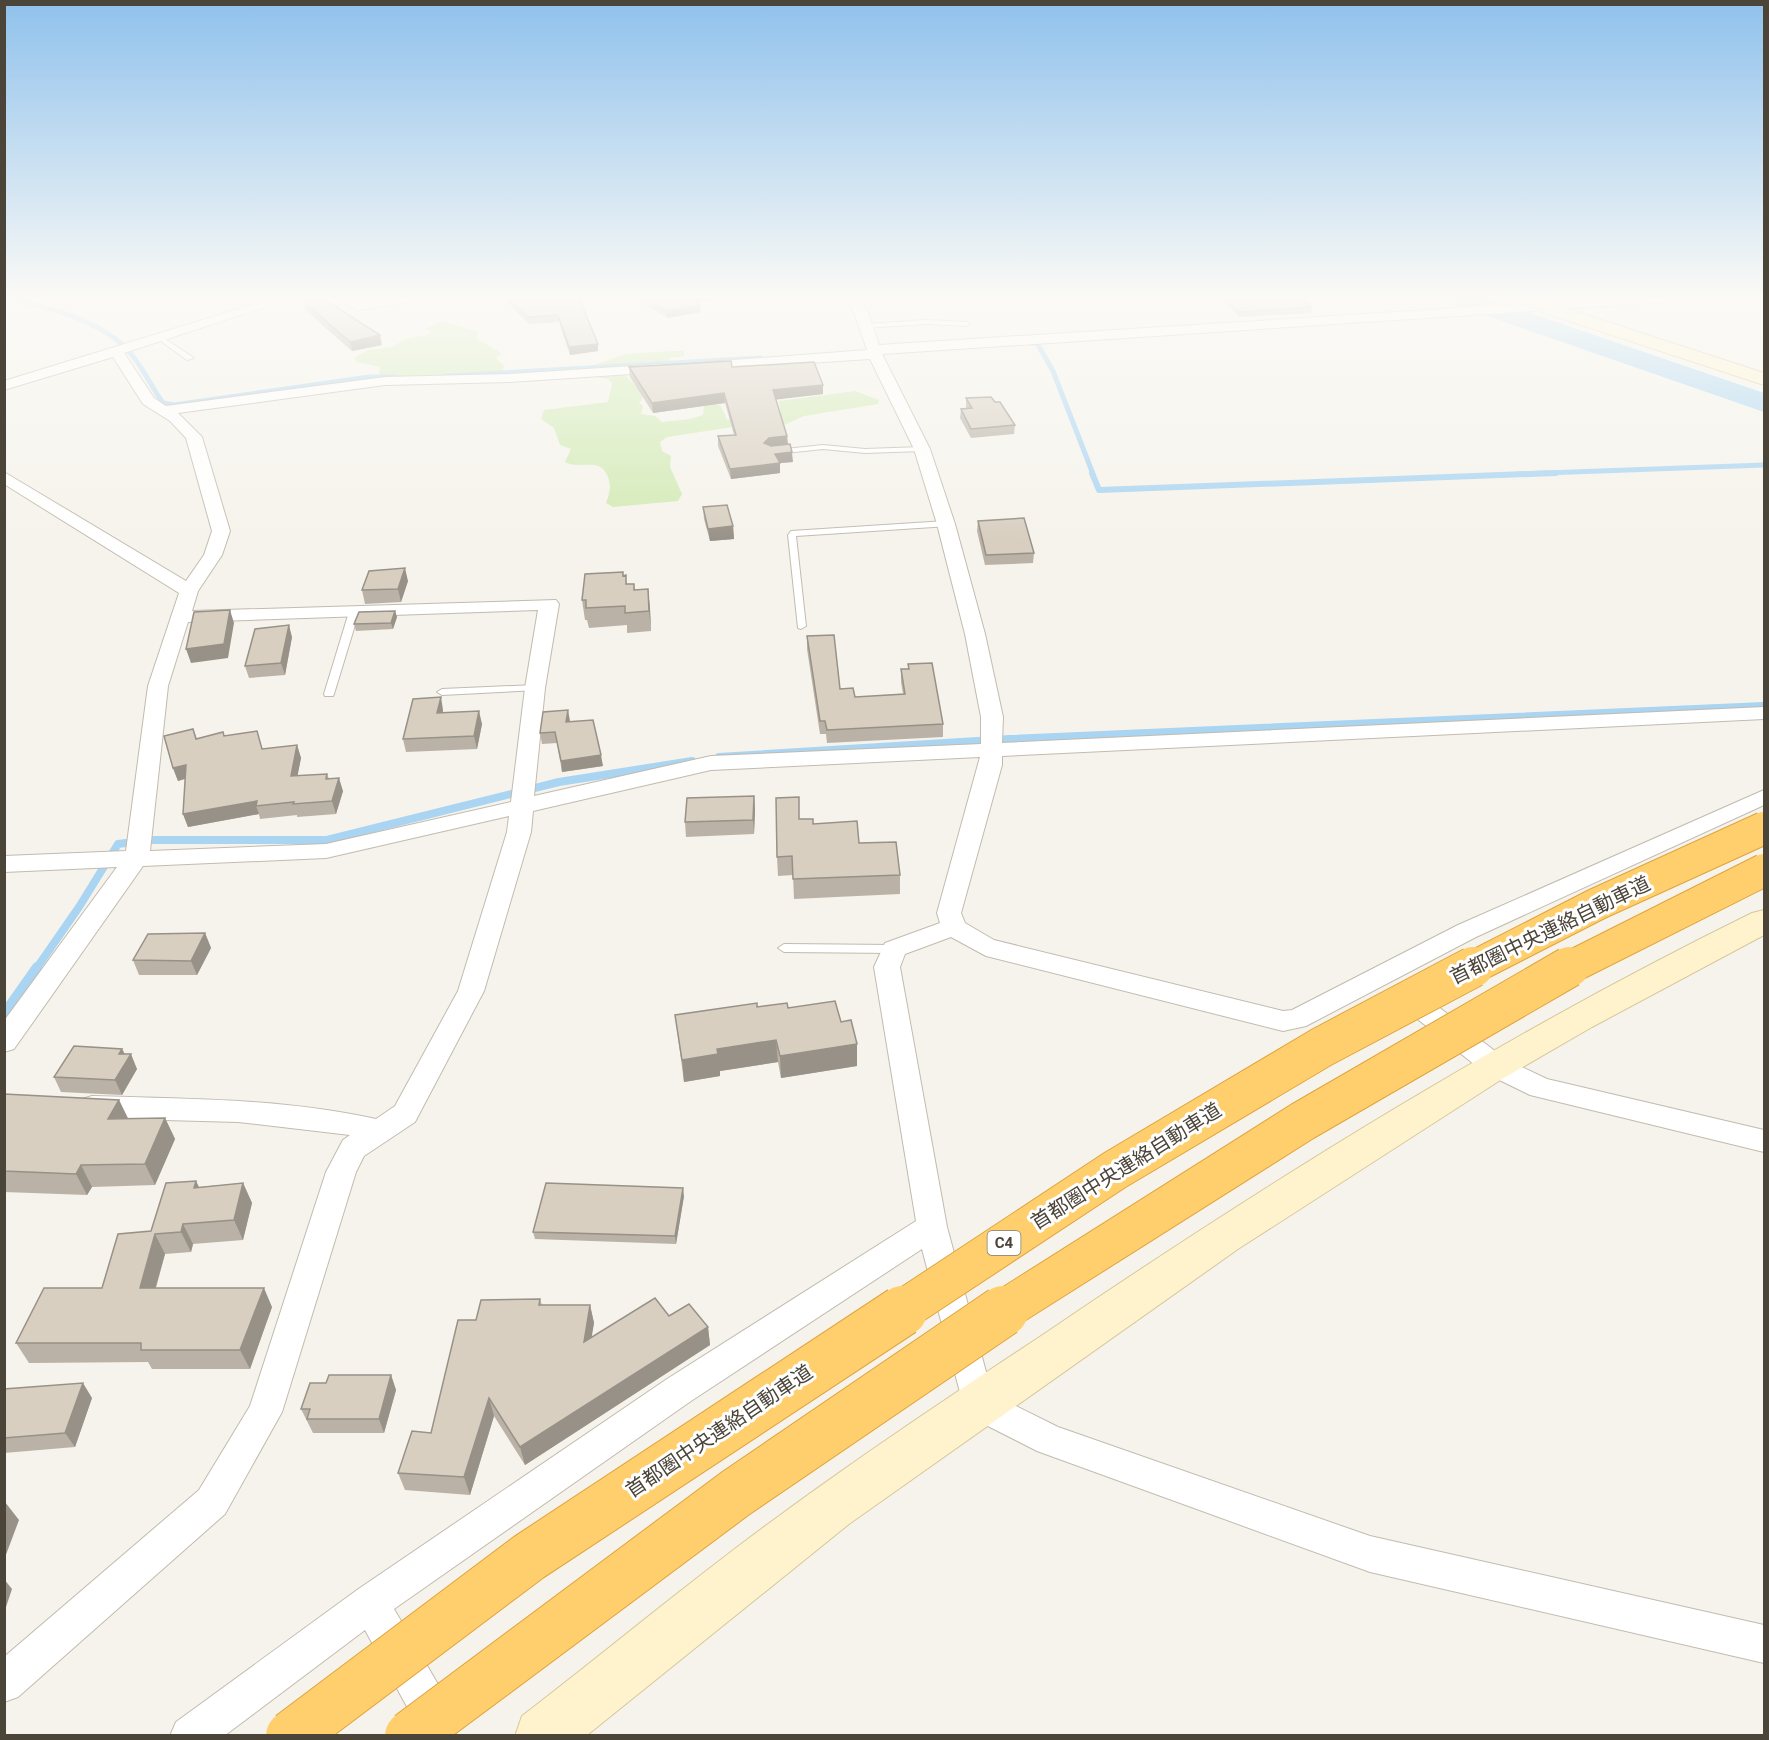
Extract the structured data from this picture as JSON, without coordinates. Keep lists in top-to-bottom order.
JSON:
{
  "streets": {
    "highway": ["首都圏中央連絡自動車道", "C4"]
  }
}
